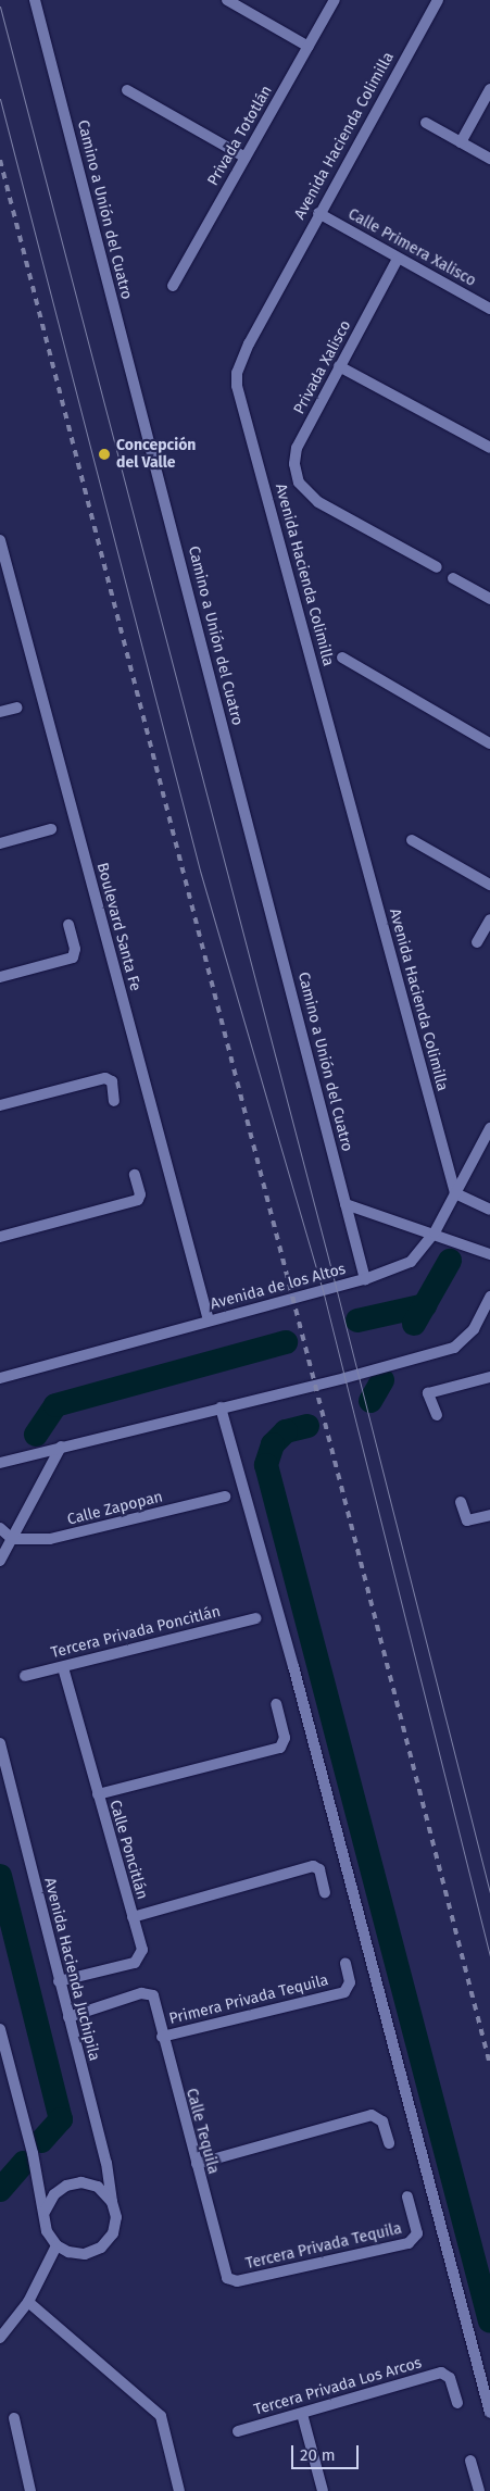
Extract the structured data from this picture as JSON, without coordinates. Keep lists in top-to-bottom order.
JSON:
{
  "streets": {
    "street": [
      "Privada Tototlán",
      "Avenida Hacienda Colimilla",
      "Camino a Unión del Cuatro",
      "Calle Primera Xalisco",
      "Privada Xalisco",
      "Boulevard Santa Fe",
      "Avenida de los Altos",
      "Calle Zapopan",
      "Tercera Privada Poncitlán",
      "Calle Poncitlán",
      "Avenida Hacienda Juchipila",
      "Primera Privada Tequila",
      "Calle Tequila",
      "Tercera Privada Tequila",
      "Tercera Privada Los Arcos"
    ]
  },
  "crossings": [
    ["Avenida Hacienda Colimilla", "Calle Primera Xalisco"],
    ["Avenida Hacienda Colimilla", "Avenida de los Altos"],
    ["Camino a Unión del Cuatro", "Avenida de los Altos"],
    ["Calle Primera Xalisco", "Privada Xalisco"],
    ["Boulevard Santa Fe", "Avenida de los Altos"],
    ["Tercera Privada Poncitlán", "Calle Poncitlán"],
    ["Calle Poncitlán", "Avenida Hacienda Juchipila"],
    ["Avenida Hacienda Juchipila", "Calle Tequila"],
    ["Primera Privada Tequila", "Calle Tequila"],
    ["Calle Tequila", "Tercera Privada Tequila"]
  ],
  "places": ["Concepción del Valle"],
  "scale_bar": "20 m"
}
